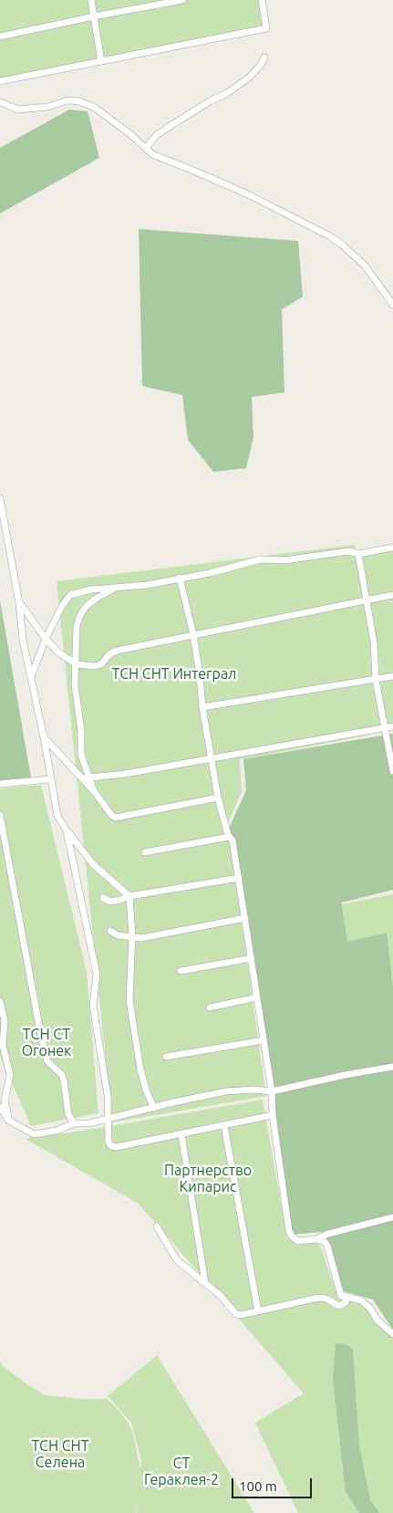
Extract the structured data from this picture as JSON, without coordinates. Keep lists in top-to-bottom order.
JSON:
{
  "parks": [
    "ТСН СНТ Интеграл",
    "ТСН СТ Огонек",
    "Партнерство Кипарис",
    "ТСН СНТ Селена",
    "СТ Гераклея-2"
  ],
  "scale_bar": "100 m"
}
